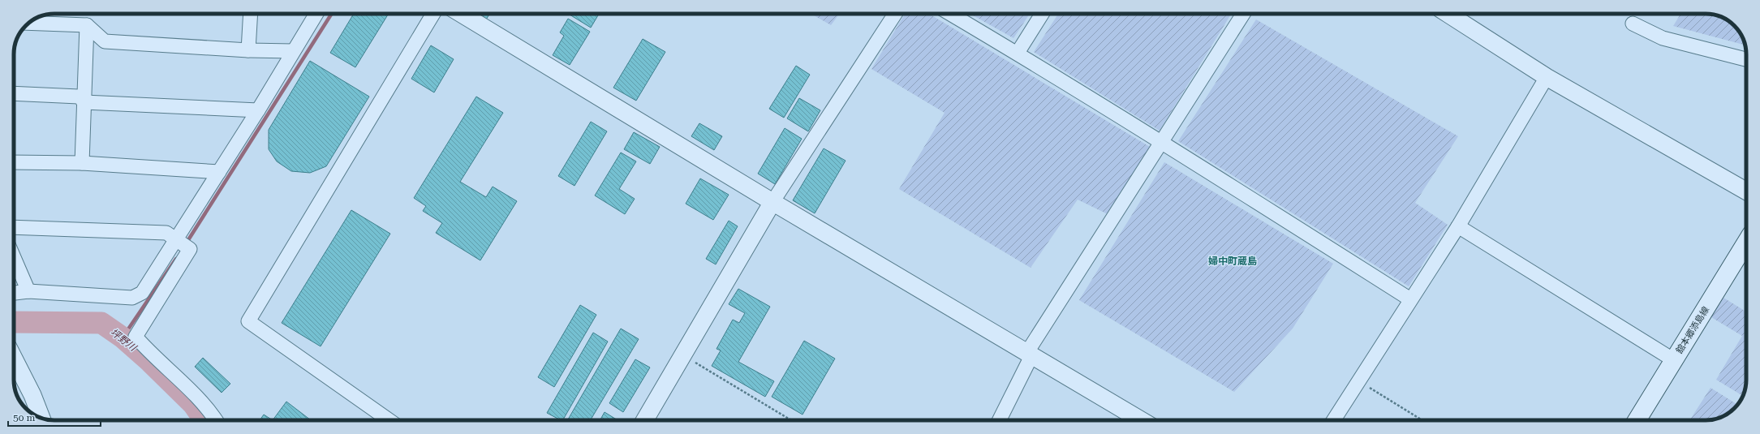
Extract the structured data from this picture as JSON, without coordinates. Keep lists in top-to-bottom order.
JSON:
{
  "streets": {
    "main road": ["舘本郷添島線"]
  },
  "districts": ["婦中町蔵島"],
  "water": ["坪野川"],
  "scale_bar": "50 m"
}
